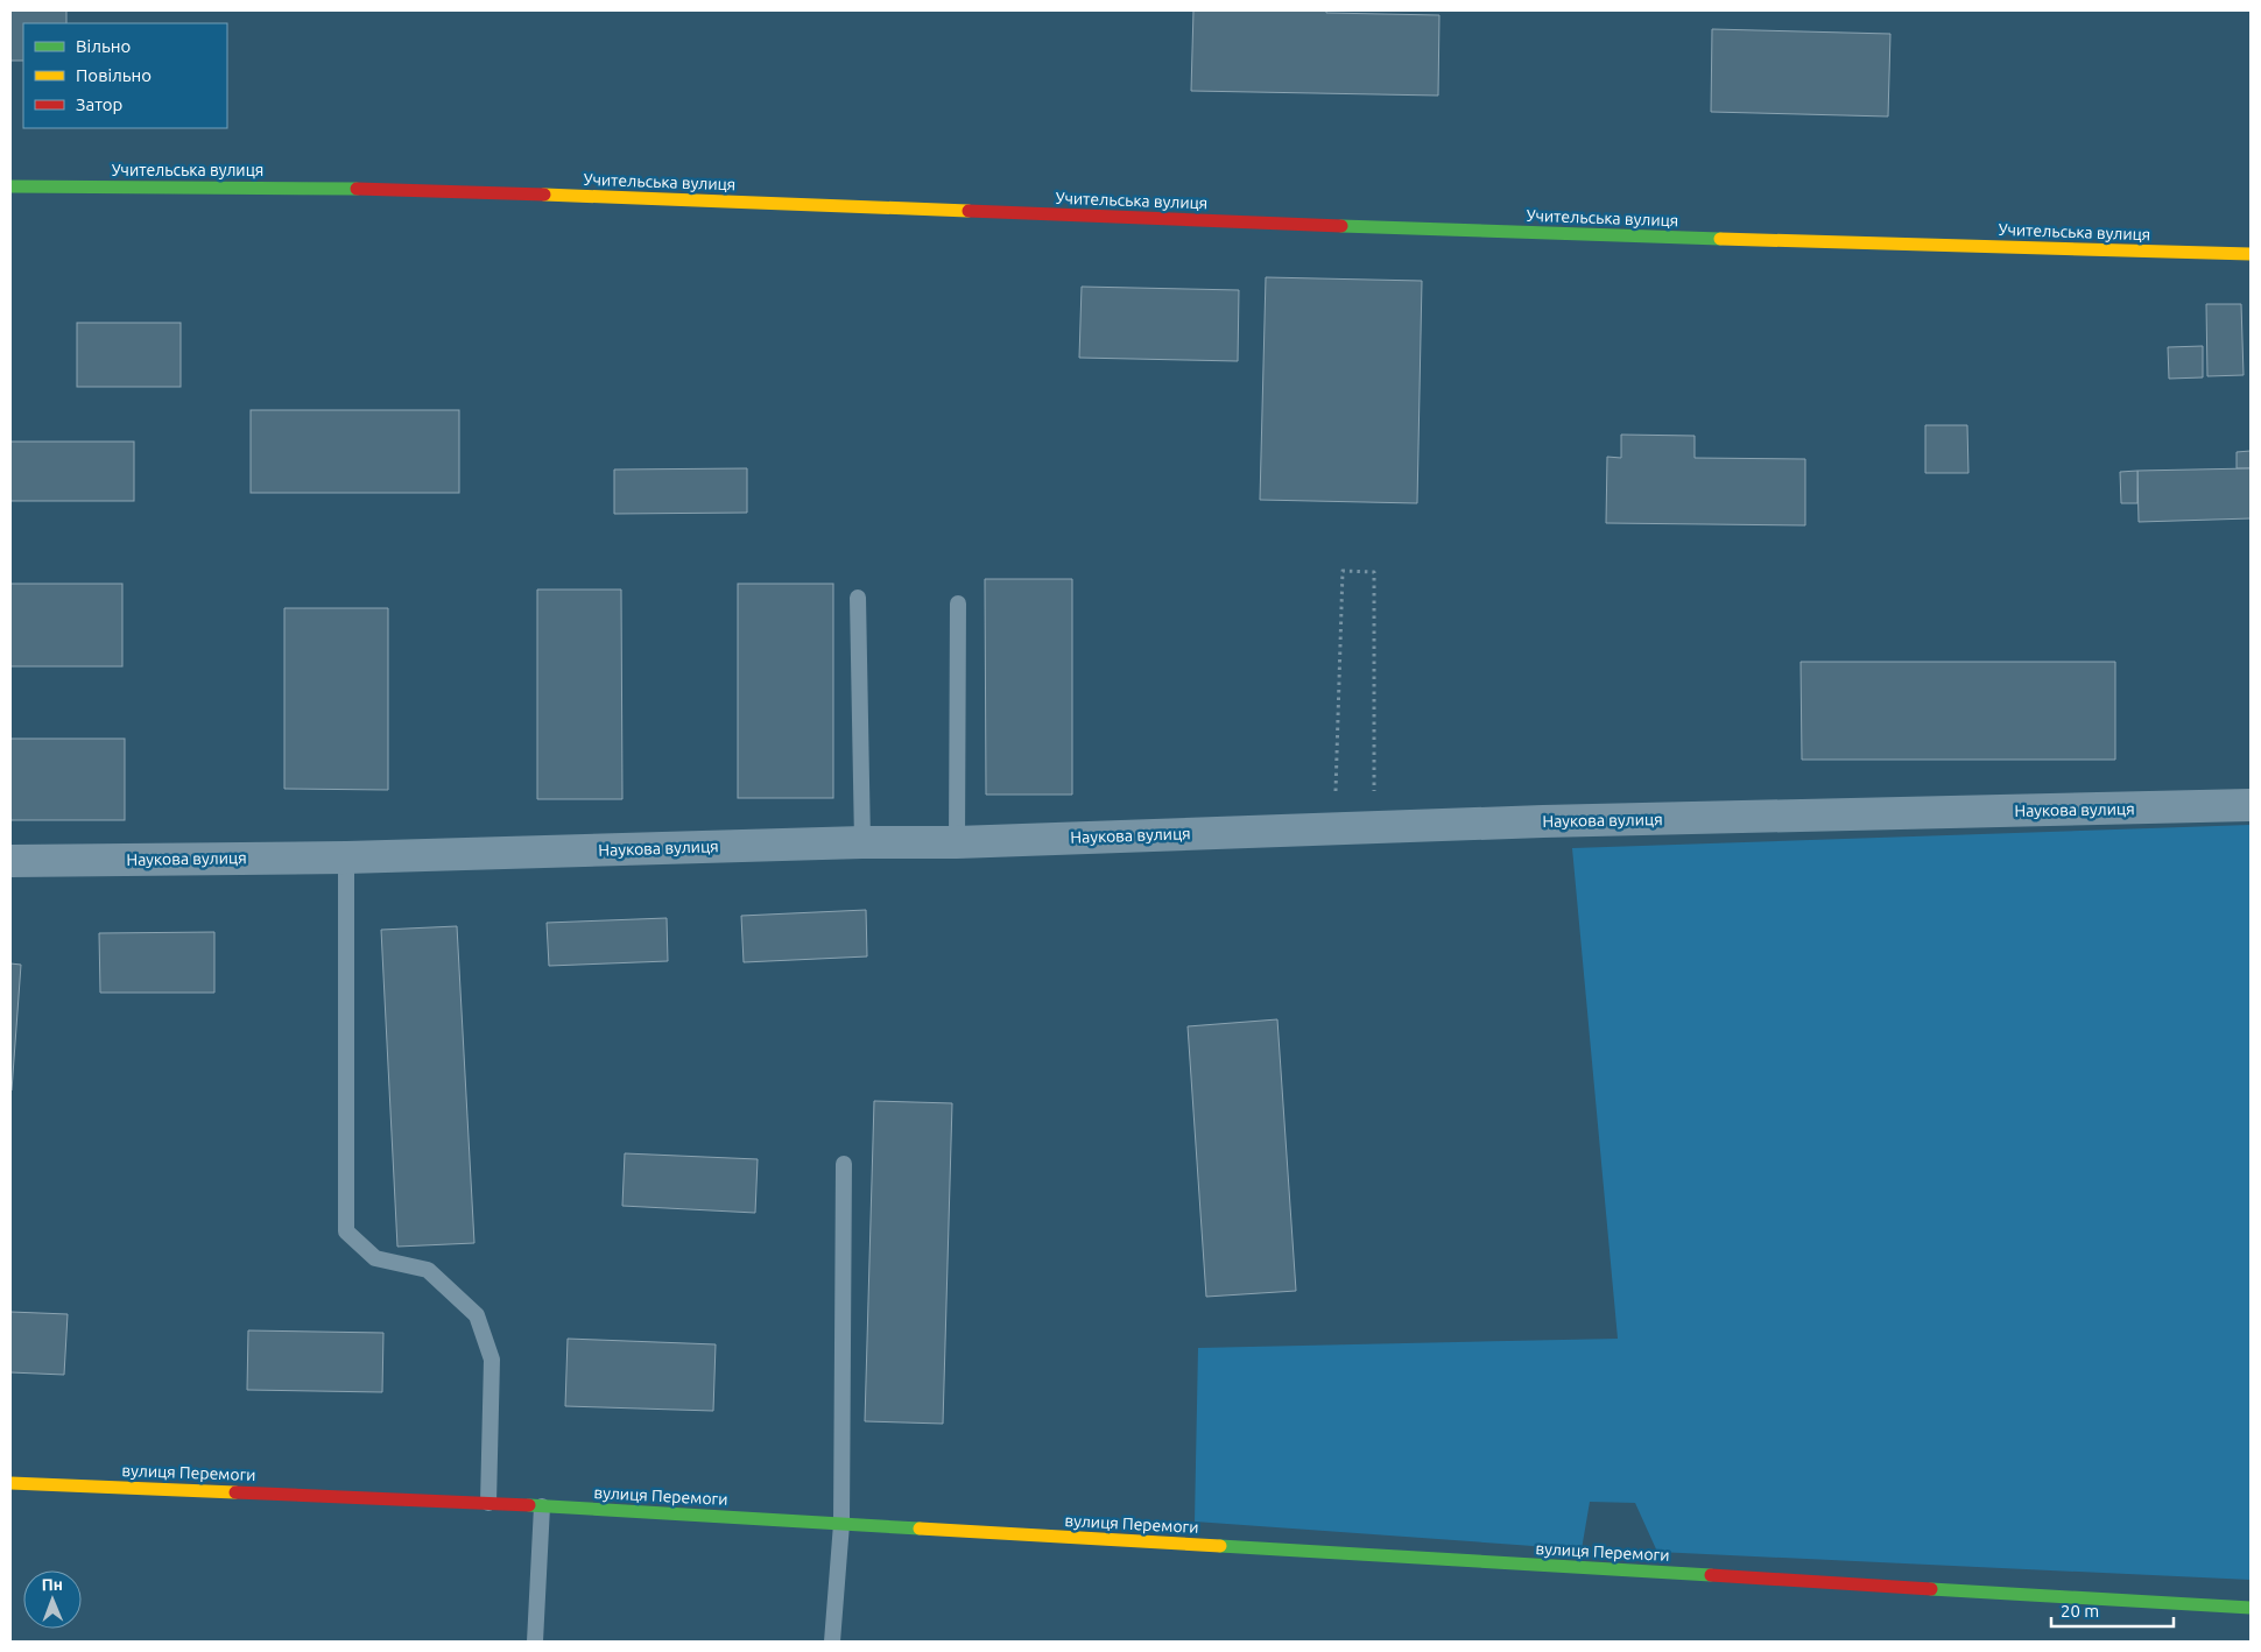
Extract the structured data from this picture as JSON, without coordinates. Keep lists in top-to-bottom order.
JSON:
{
  "streets": {
    "street": ["Учительська вулиця", "Наукова вулиця", "вулиця Перемоги"]
  },
  "legend": ["Вільно", "Повільно", "Затор"],
  "scale_bar": "20 m",
  "north": "top"
}
